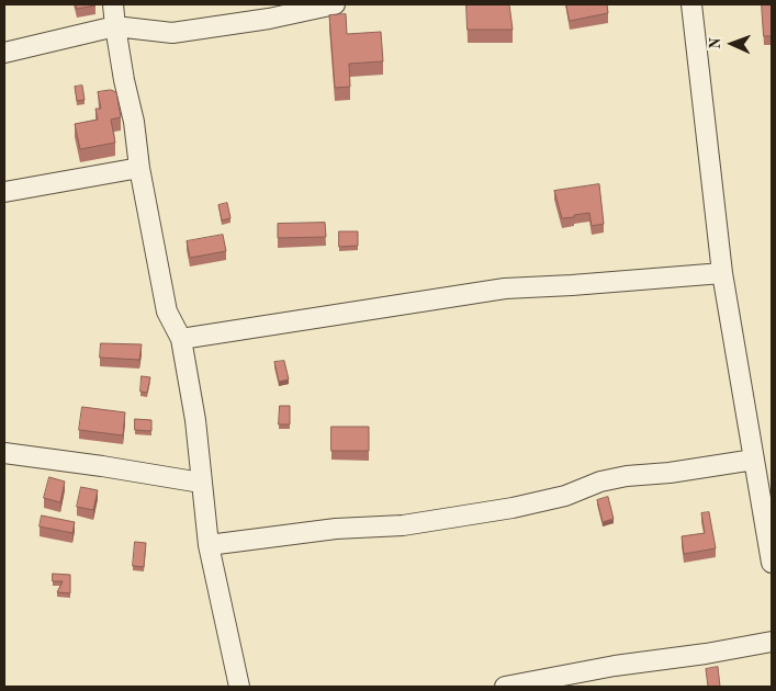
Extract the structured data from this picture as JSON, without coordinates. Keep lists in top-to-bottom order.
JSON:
{
  "north": "left"
}
